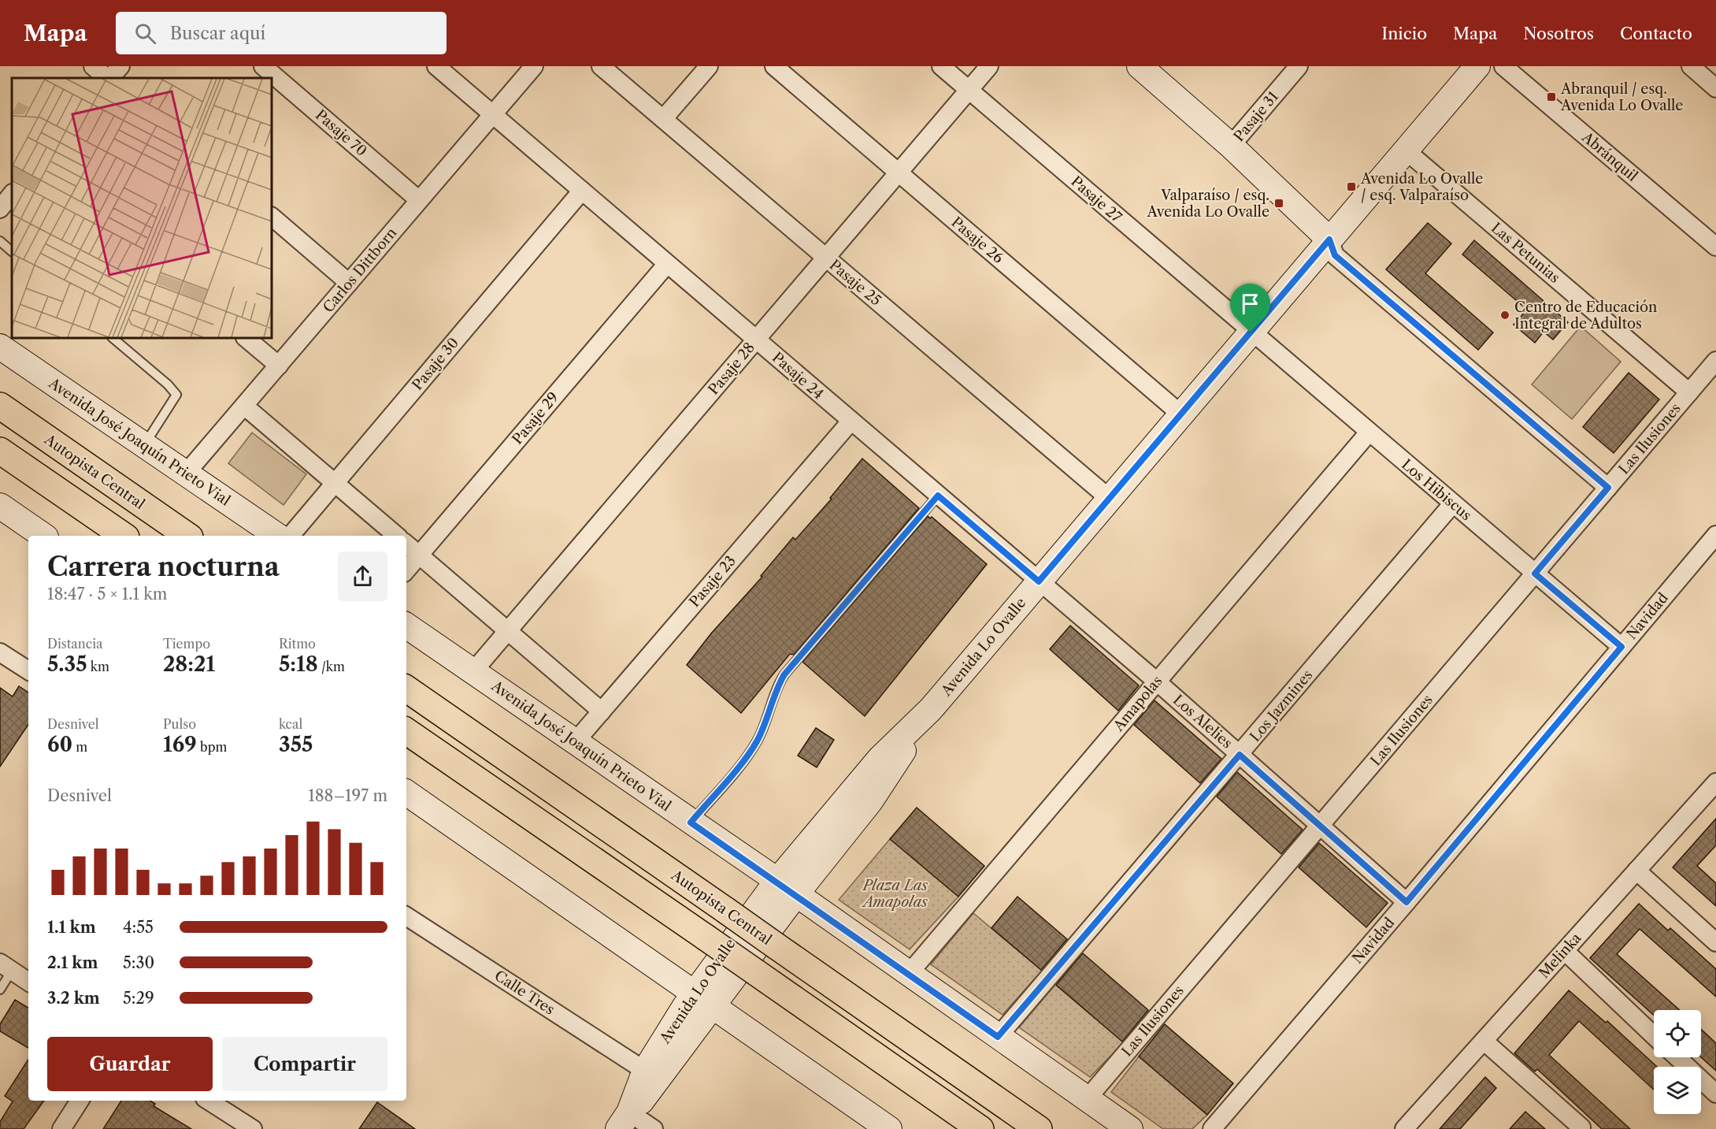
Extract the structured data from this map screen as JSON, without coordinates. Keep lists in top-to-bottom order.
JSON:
{
  "streets": {
    "highway": ["Autopista Central"],
    "main road": ["Avenida José Joaquín Prieto Vial", "Avenida Lo Ovalle"],
    "street": [
      "Pasaje 31",
      "Pasaje 70",
      "Abránquil",
      "Pasaje 27",
      "Pasaje 26",
      "Las Petunias",
      "Carlos Dittborn",
      "Pasaje 25",
      "Pasaje 30",
      "Pasaje 28",
      "Pasaje 24",
      "Pasaje 29",
      "Las Ilusiones",
      "Los Hibiscus",
      "Pasaje 23",
      "Navidad",
      "Amapolas",
      "Los Jazmines",
      "Los Alelies",
      "Melinka",
      "Calle Tres"
    ]
  },
  "crossings": [
    ["Pasaje 70", "Carlos Dittborn"],
    ["Pasaje 27", "Pasaje 28"],
    ["Pasaje 27", "Los Hibiscus"],
    ["Pasaje 27", "Avenida Lo Ovalle"],
    ["Pasaje 26", "Pasaje 28"],
    ["Pasaje 26", "Avenida Lo Ovalle"],
    ["Las Petunias", "Las Ilusiones"],
    ["Las Petunias", "Avenida Lo Ovalle"],
    ["Carlos Dittborn", "Pasaje 24"],
    ["Carlos Dittborn", "Avenida José Joaquín Prieto Vial"],
    ["Pasaje 25", "Pasaje 28"],
    ["Pasaje 25", "Avenida Lo Ovalle"],
    ["Pasaje 30", "Pasaje 24"],
    ["Pasaje 28", "Pasaje 24"],
    ["Pasaje 28", "Avenida José Joaquín Prieto Vial"],
    ["Pasaje 24", "Pasaje 29"],
    ["Pasaje 24", "Pasaje 23"],
    ["Pasaje 24", "Avenida Lo Ovalle"],
    ["Pasaje 24", "Los Alelies"],
    ["Las Ilusiones", "Avenida José Joaquín Prieto Vial"],
    ["Las Ilusiones", "Los Hibiscus"],
    ["Las Ilusiones", "Los Alelies"],
    ["Avenida José Joaquín Prieto Vial", "Pasaje 23"],
    ["Avenida José Joaquín Prieto Vial", "Avenida Lo Ovalle"],
    ["Avenida José Joaquín Prieto Vial", "Amapolas"],
    ["Avenida José Joaquín Prieto Vial", "Los Jazmines"],
    ["Los Hibiscus", "Navidad"],
    ["Los Hibiscus", "Avenida Lo Ovalle"],
    ["Los Hibiscus", "Amapolas"],
    ["Los Hibiscus", "Los Jazmines"],
    ["Navidad", "Los Alelies"],
    ["Avenida Lo Ovalle", "Los Alelies"],
    ["Avenida Lo Ovalle", "Calle Tres"],
    ["Amapolas", "Los Alelies"],
    ["Los Jazmines", "Los Alelies"]
  ],
  "parks": ["Plaza Las Amapolas"],
  "places": {
    "transit": ["Abranquil / esq. Avenida Lo Ovalle", "Avenida Lo Ovalle / esq. Valparaíso", "Valparaíso / esq. Avenida Lo Ovalle"],
    "other": ["Centro de Educación Integral de Adultos"]
  },
  "page": {
    "header": "Mapa",
    "search": "Buscar aquí",
    "nav": [
      "Inicio",
      "Mapa",
      "Nosotros",
      "Contacto"
    ],
    "heading": ["Carrera nocturna", "18:47 · 5 × 1.1 km"],
    "stats": [
      ["Distancia", "5.35 km"],
      ["Tiempo", "28:21"],
      ["Ritmo", "5:18 /km"],
      ["Desnivel", "60 m"],
      ["Pulso", "169 bpm"],
      ["kcal", "355"]
    ],
    "chart": ["Desnivel", "188–197 m"],
    "list": [
      {
        "name": "1.1 km",
        "note": "4:55"
      },
      {
        "name": "2.1 km",
        "note": "5:30"
      },
      {
        "name": "3.2 km",
        "note": "5:29"
      }
    ],
    "buttons": ["Guardar", "Compartir"]
  }
}
